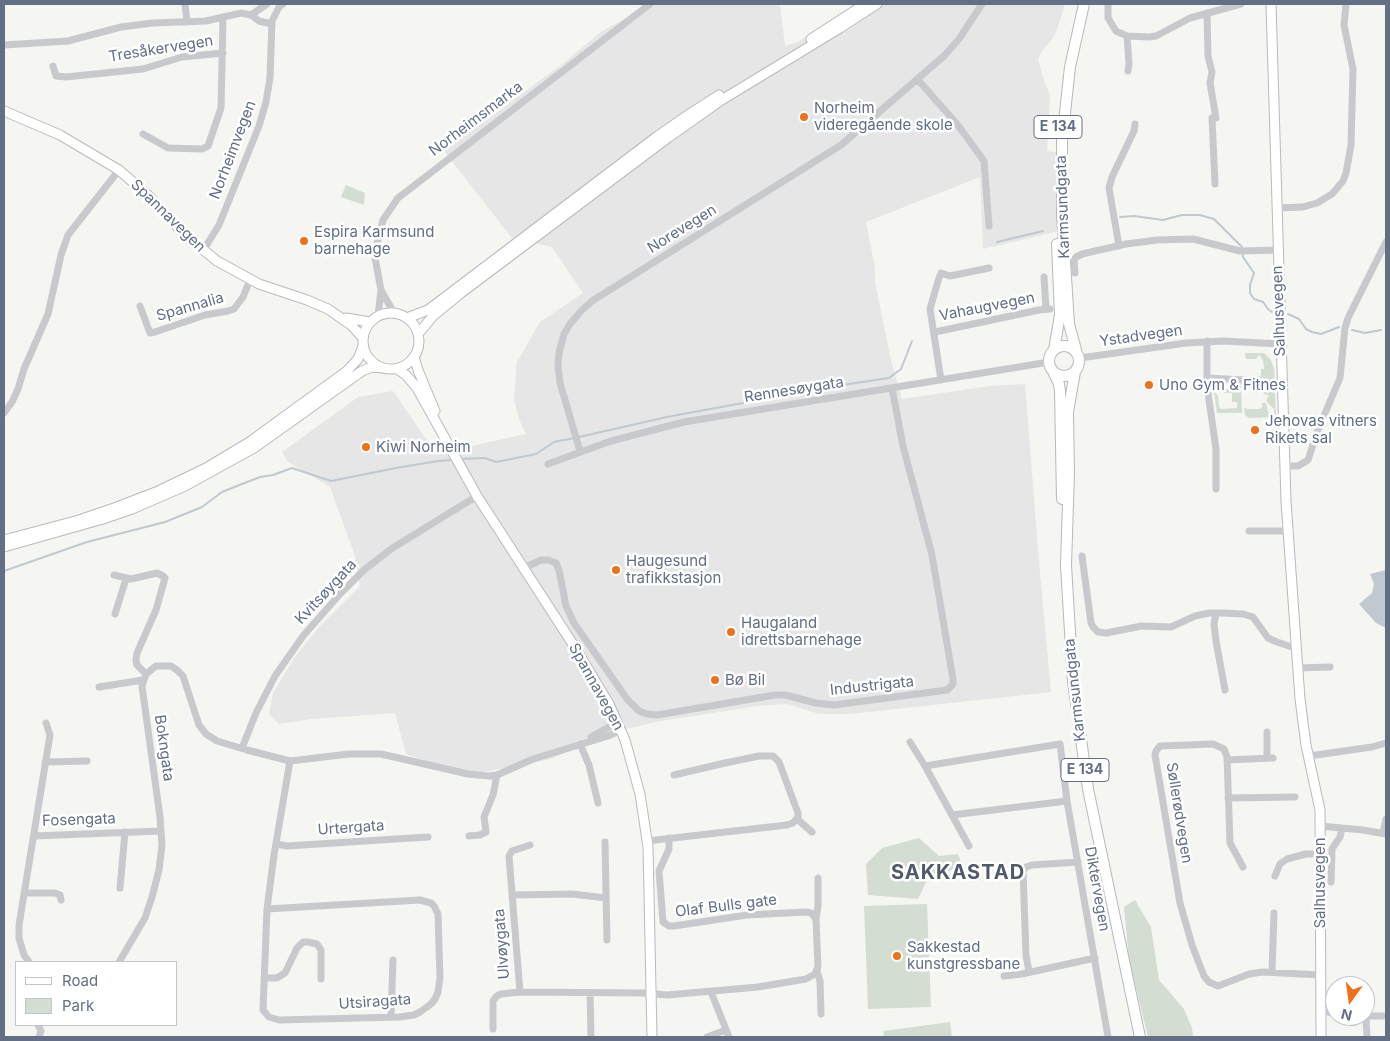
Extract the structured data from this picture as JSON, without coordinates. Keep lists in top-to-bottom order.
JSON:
{
  "streets": {
    "highway": ["E 134", "Karmsundgata"],
    "main road": ["Spannavegen", "Salhusvegen"],
    "street": [
      "Tresåkervegen",
      "Norheimsmarka",
      "Norheimvegen",
      "Norevegen",
      "Spannalia",
      "Vahaugvegen",
      "Ystadvegen",
      "Rennesøygata",
      "Kvitsøygata",
      "Industrigata",
      "Bokngata",
      "Søllerødvegen",
      "Fosengata",
      "Urtergata",
      "Diktervegen",
      "Olaf Bulls gate",
      "Ulvøygata",
      "Utsiragata"
    ]
  },
  "crossings": [
    ["Norheimsmarka", "Spannavegen"],
    ["E 134", "Karmsundgata"],
    ["E 134", "Ystadvegen"],
    ["E 134", "Rennesøygata"],
    ["Norheimvegen", "Spannavegen"],
    ["Karmsundgata", "Ystadvegen"],
    ["Karmsundgata", "Rennesøygata"],
    ["Spannavegen", "Spannalia"],
    ["Spannavegen", "Kvitsøygata"],
    ["Spannavegen", "Industrigata"],
    ["Spannavegen", "Ulvøygata"],
    ["Norevegen", "Rennesøygata"],
    ["Vahaugvegen", "Rennesøygata"],
    ["Salhusvegen", "Ystadvegen"],
    ["Ystadvegen", "Rennesøygata"],
    ["Rennesøygata", "Industrigata"],
    ["Bokngata", "Fosengata"],
    ["Urtergata", "Utsiragata"]
  ],
  "districts": ["SAKKASTAD"],
  "places": [
    "Norheim videregående skole",
    "Espira Karmsund barnehage",
    "Uno Gym & Fitnes",
    "Jehovas vitners Rikets sal",
    "Kiwi Norheim",
    "Haugesund trafikkstasjon",
    "Haugaland idrettsbarnehage",
    "Bø Bil",
    "Sakkestad kunstgressbane"
  ],
  "legend": ["Road", "Park"],
  "north": "bottom"
}
